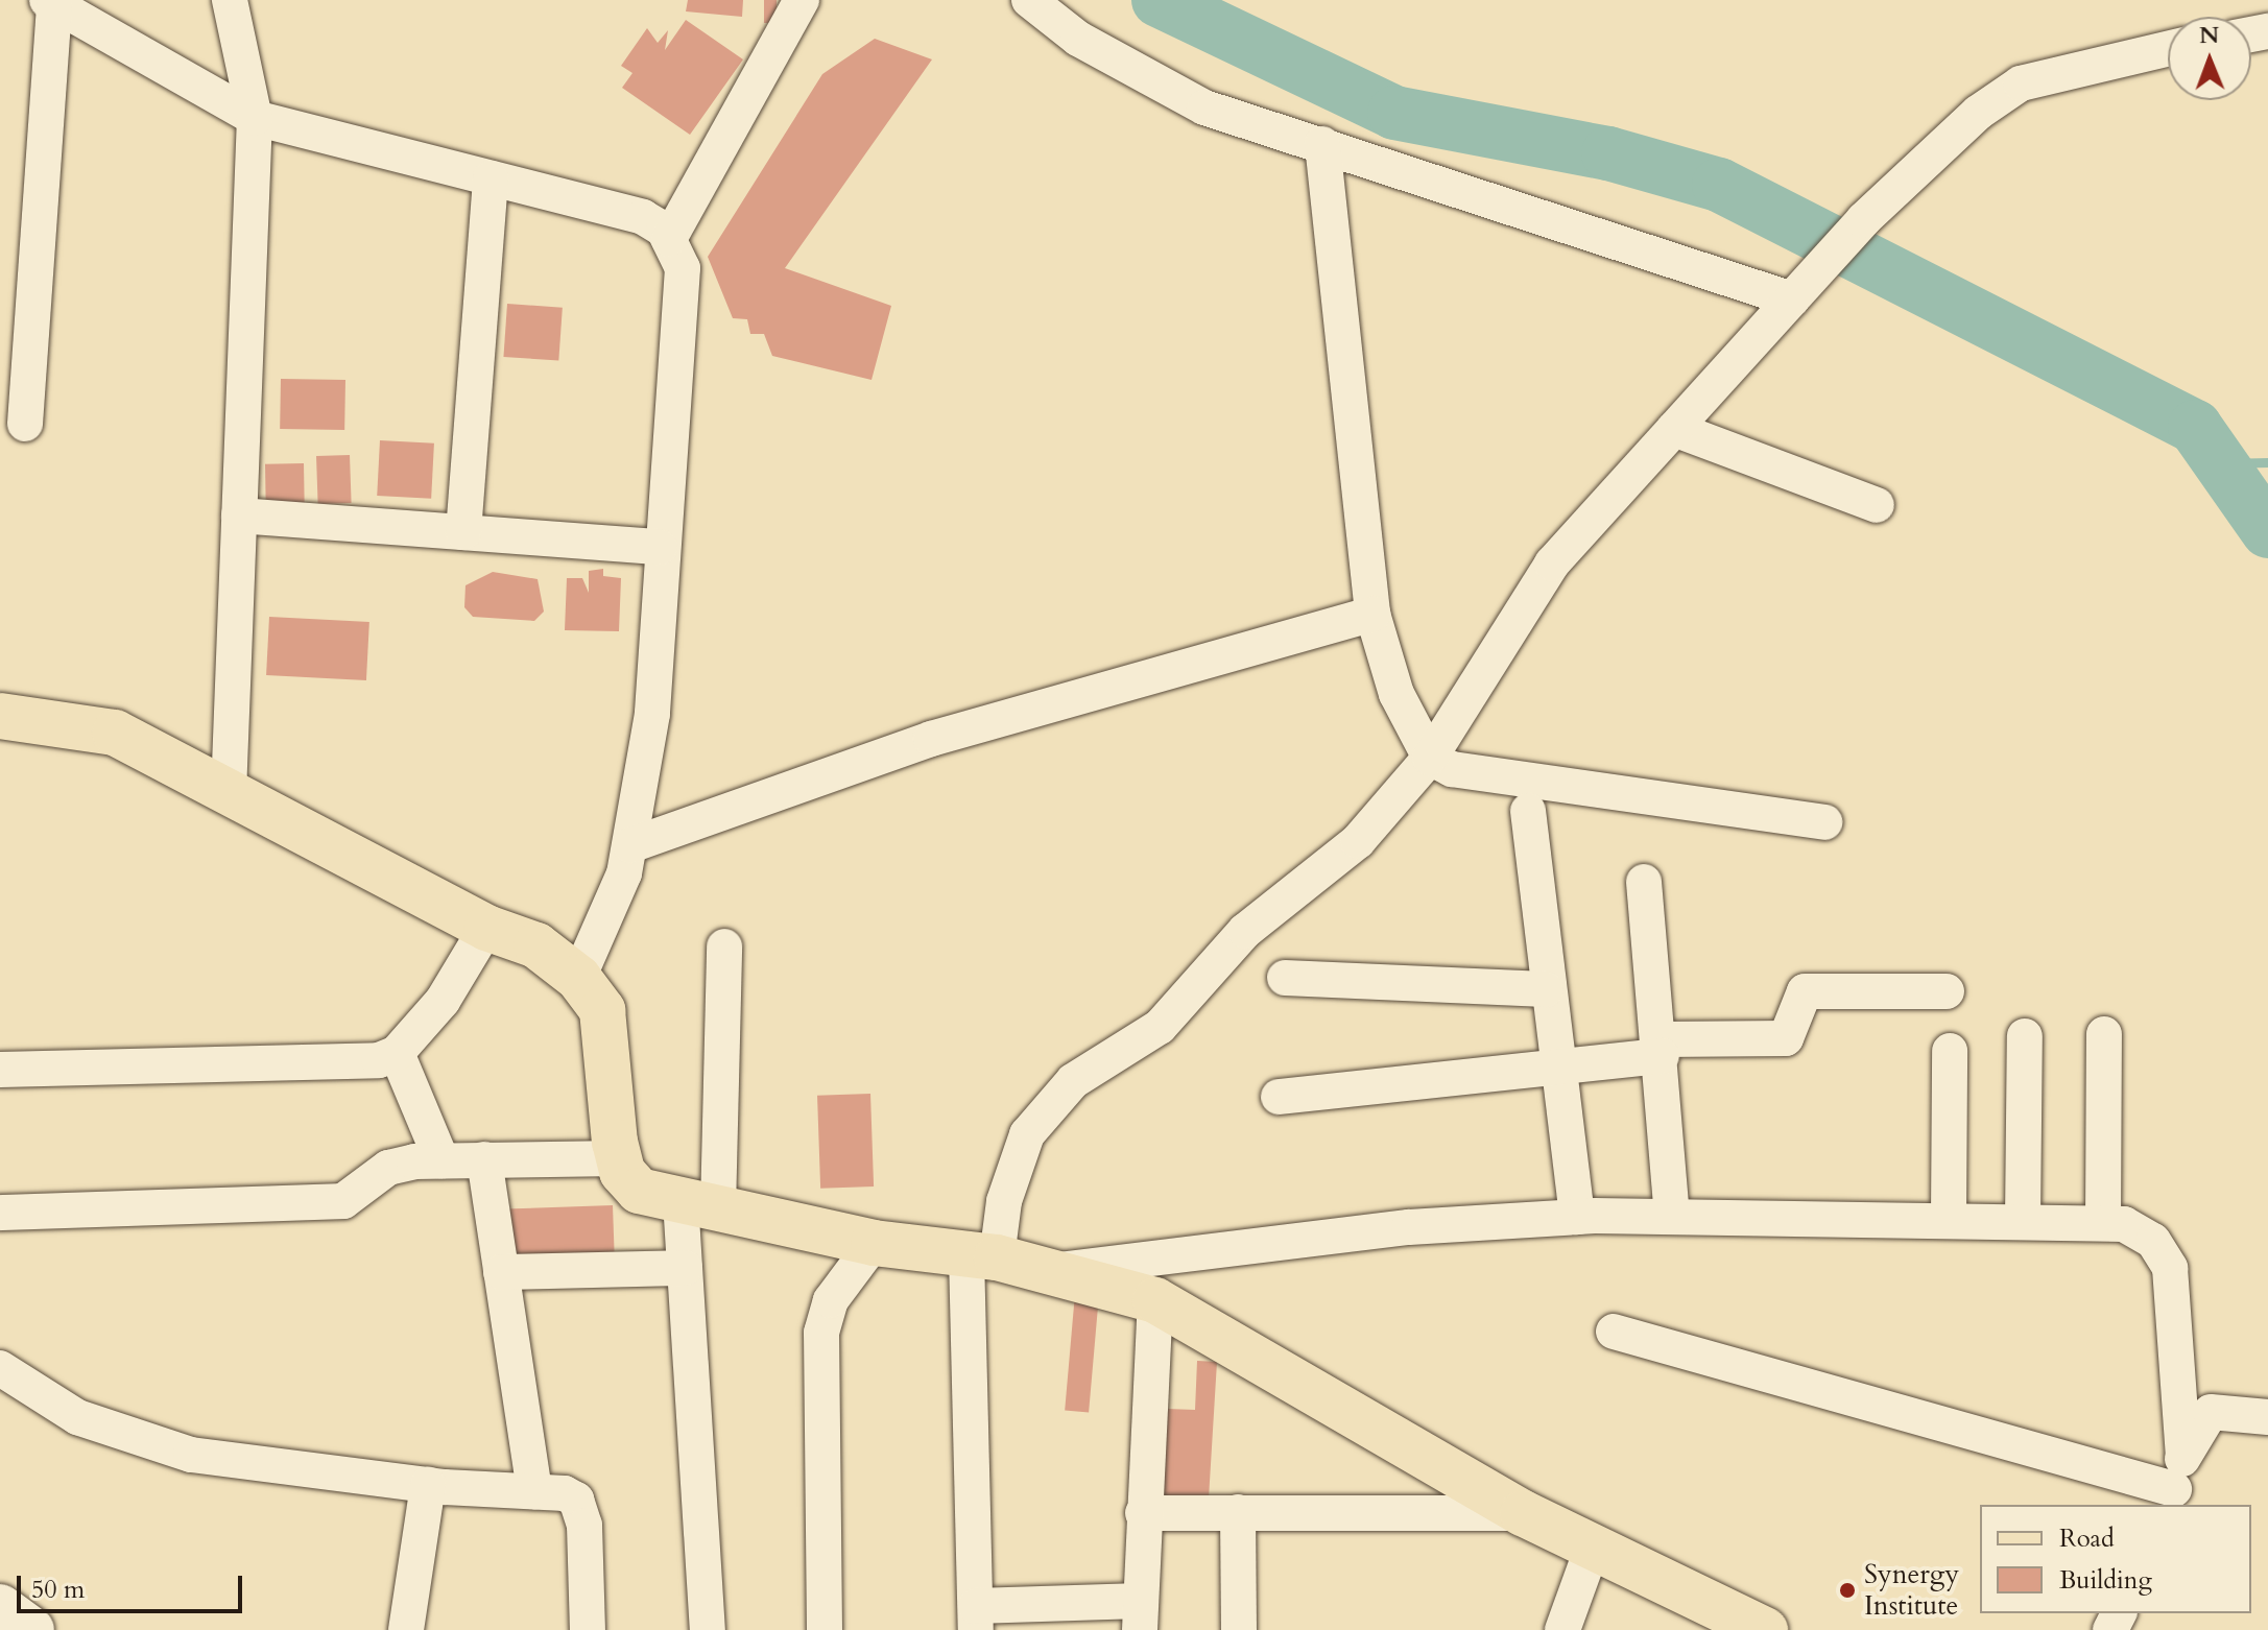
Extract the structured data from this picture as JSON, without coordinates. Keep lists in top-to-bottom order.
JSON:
{
  "places": ["Synergy Institute"],
  "legend": ["Road", "Building"],
  "scale_bar": "50 m",
  "north": "top"
}
